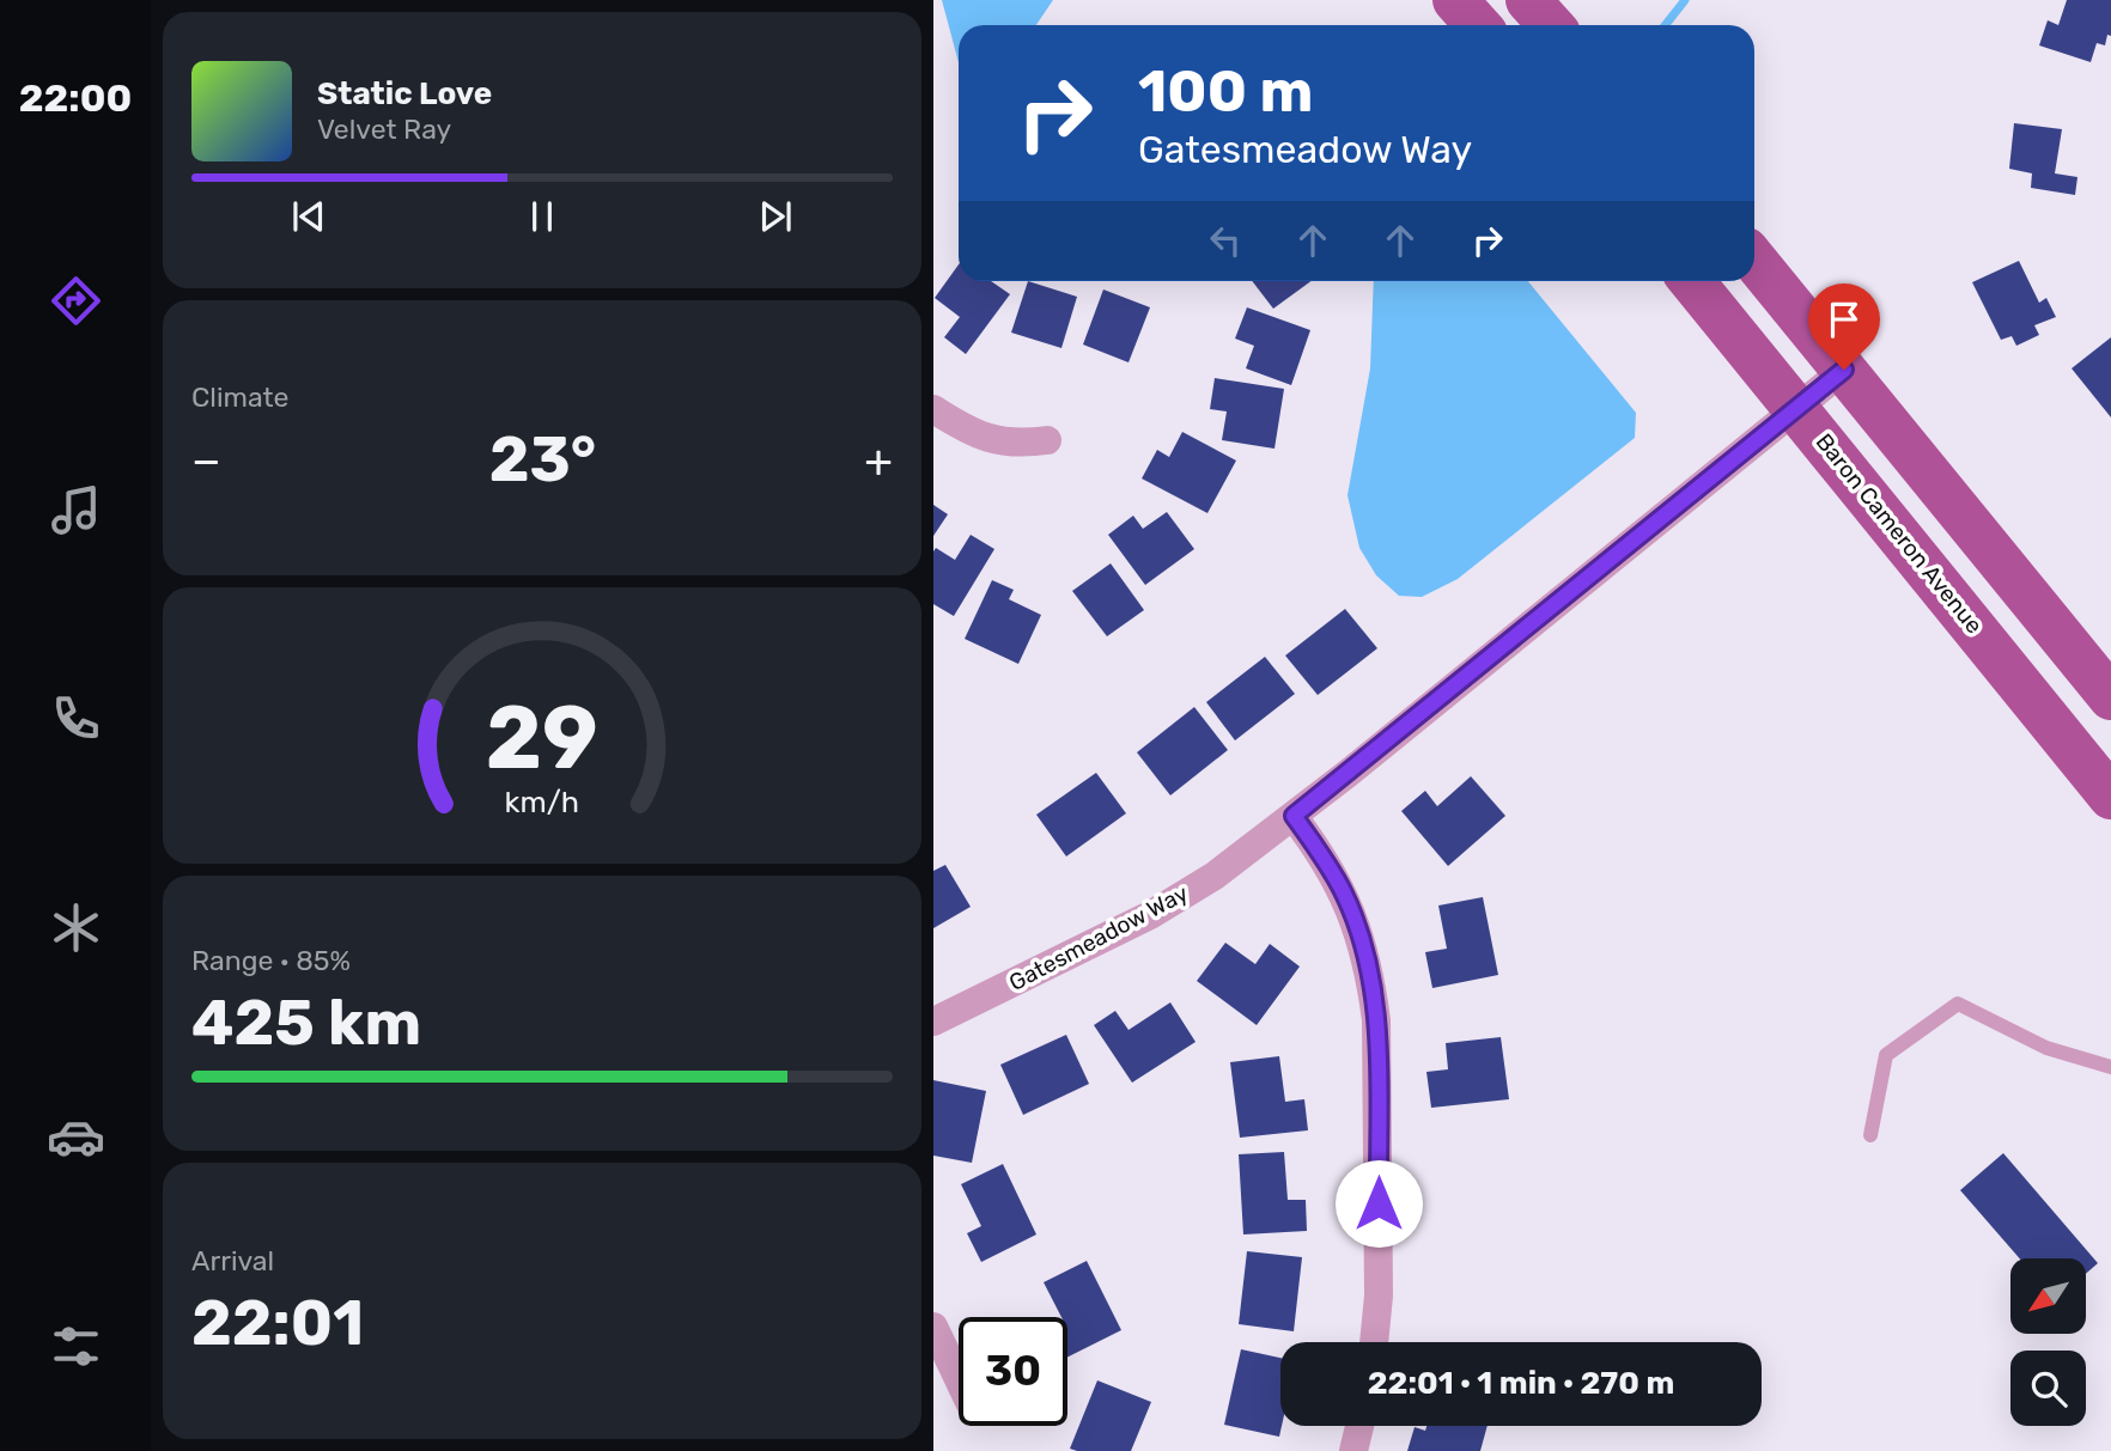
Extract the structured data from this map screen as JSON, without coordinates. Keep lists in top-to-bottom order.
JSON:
{
  "streets": {
    "main road": ["Baron Cameron Avenue"],
    "street": ["Gatesmeadow Way"]
  },
  "crossings": [
    ["Baron Cameron Avenue", "Gatesmeadow Way"]
  ],
  "north": "bottom left",
  "page": {
    "tabs": "22:00",
    "turn": ["100 m", "Gatesmeadow Way"],
    "song": ["Static Love", "Velvet Ray"],
    "tile": [
      "Climate",
      ["Range · 85%", "425 km"],
      ["Arrival", "22:01"]
    ],
    "heat": ["−", "23°", "+"],
    "limit": "30",
    "trip": "22:01 · 1 min · 270 m",
    "gauge": ["29", "km/h"]
  }
}
